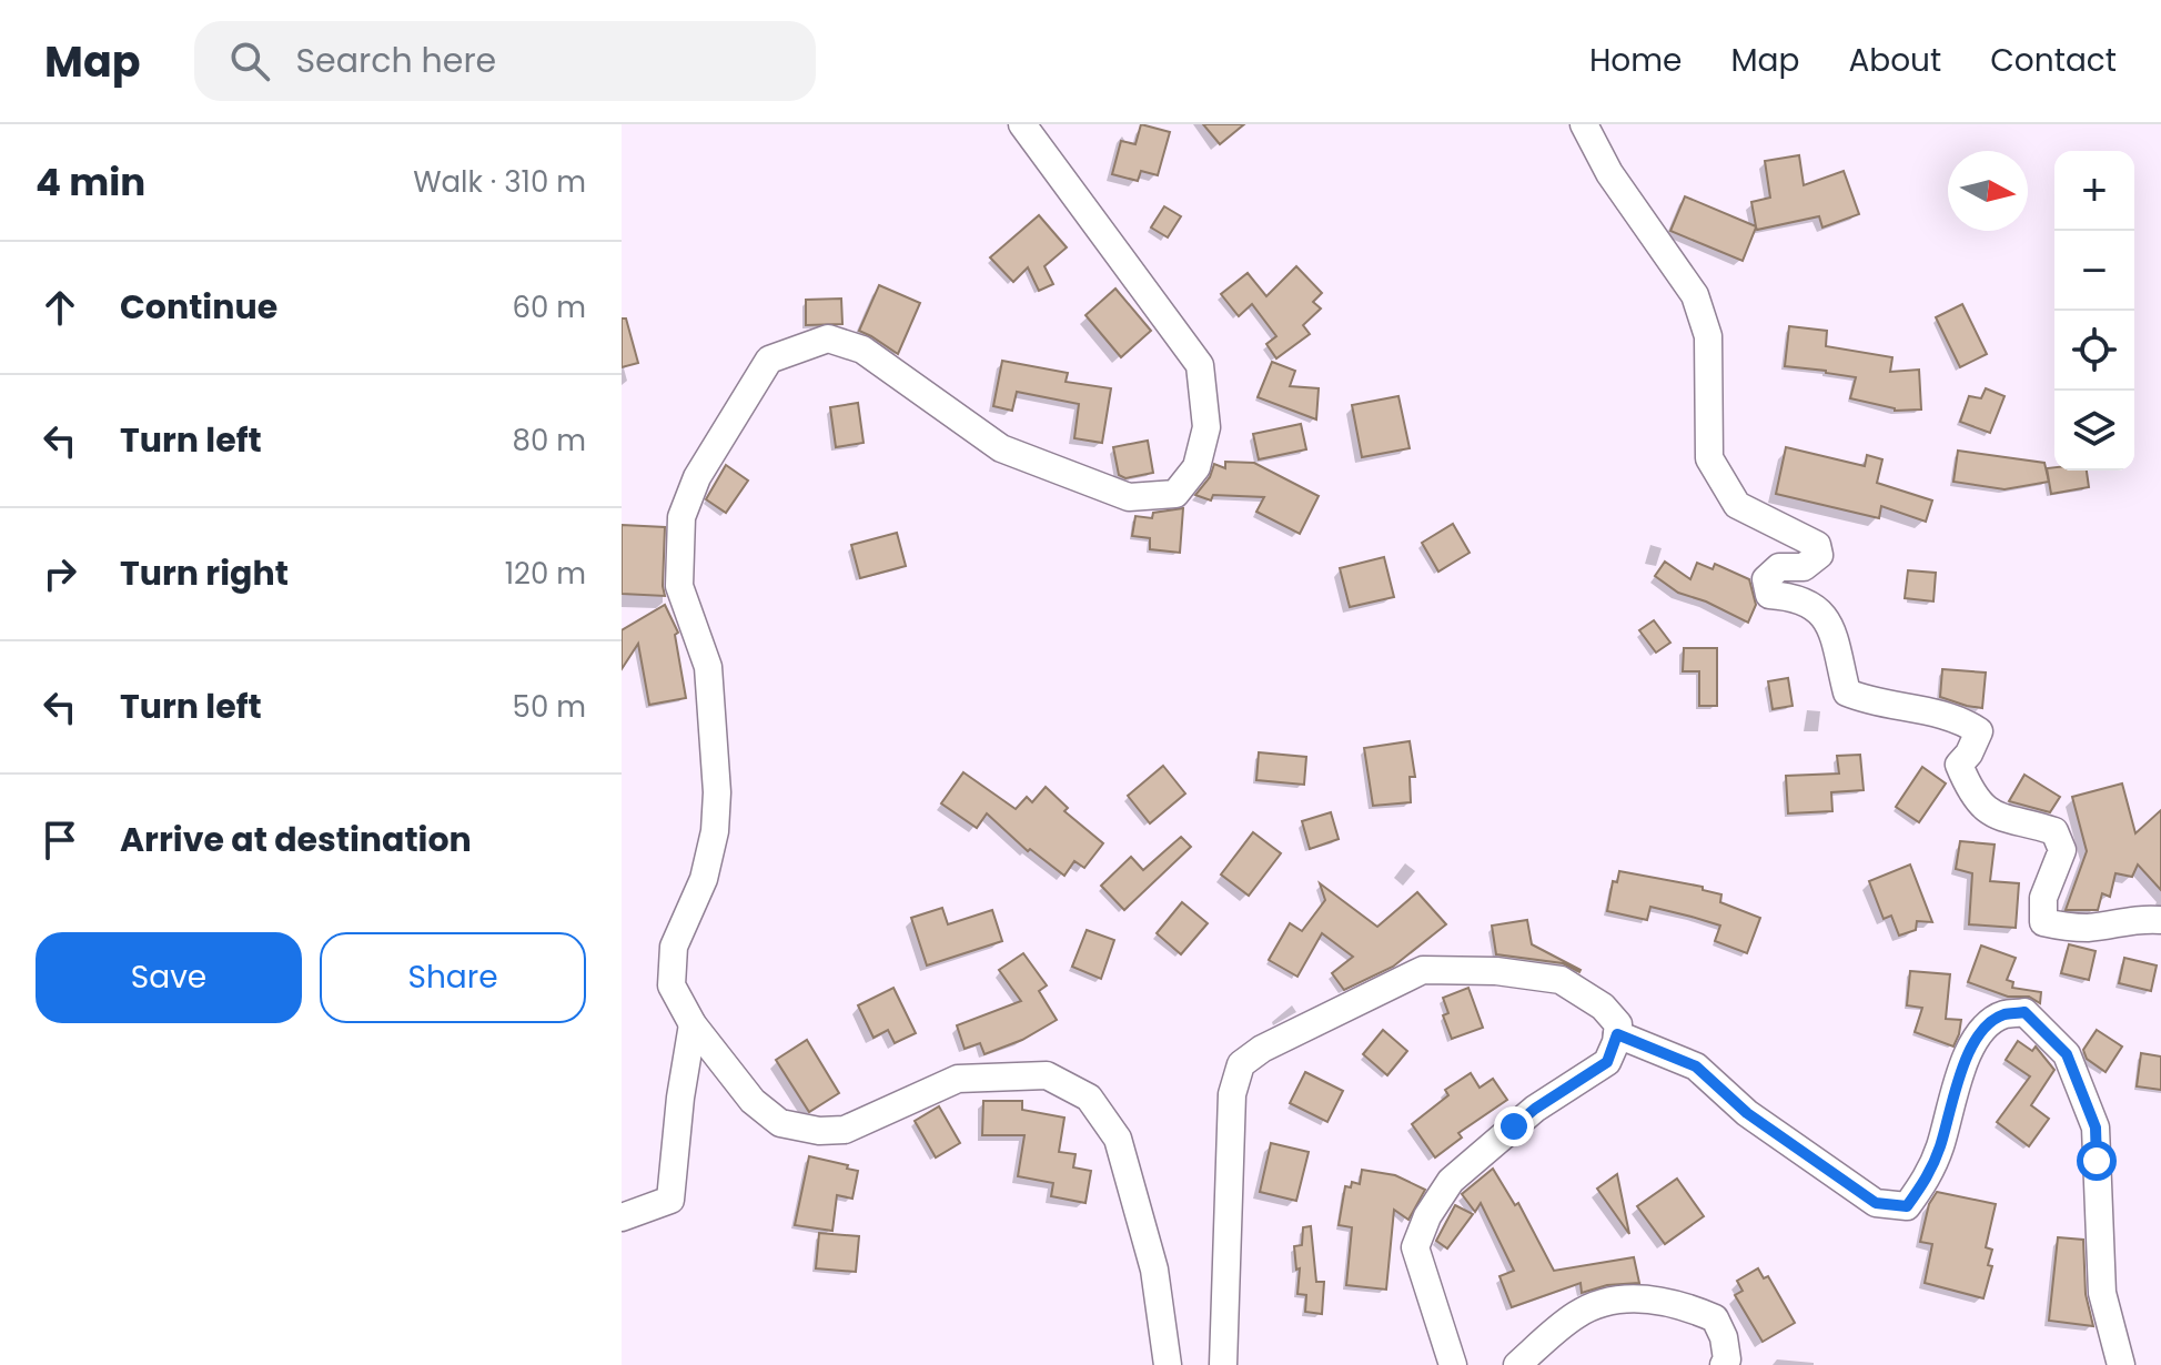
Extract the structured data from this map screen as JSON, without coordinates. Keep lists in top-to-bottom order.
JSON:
{
  "north": "right",
  "page": {
    "header": "Map",
    "search": "Search here",
    "nav": [
      "Home",
      "Map",
      "About",
      "Contact"
    ],
    "heading": ["4 min", "Walk · 310 m"],
    "map_buttons": ["+", "−"],
    "list": [
      ["Continue", "60 m"],
      ["Turn left", "80 m"],
      ["Turn right", "120 m"],
      ["Turn left", "50 m"],
      "Arrive at destination"
    ],
    "buttons": ["Save", "Share"]
  }
}
